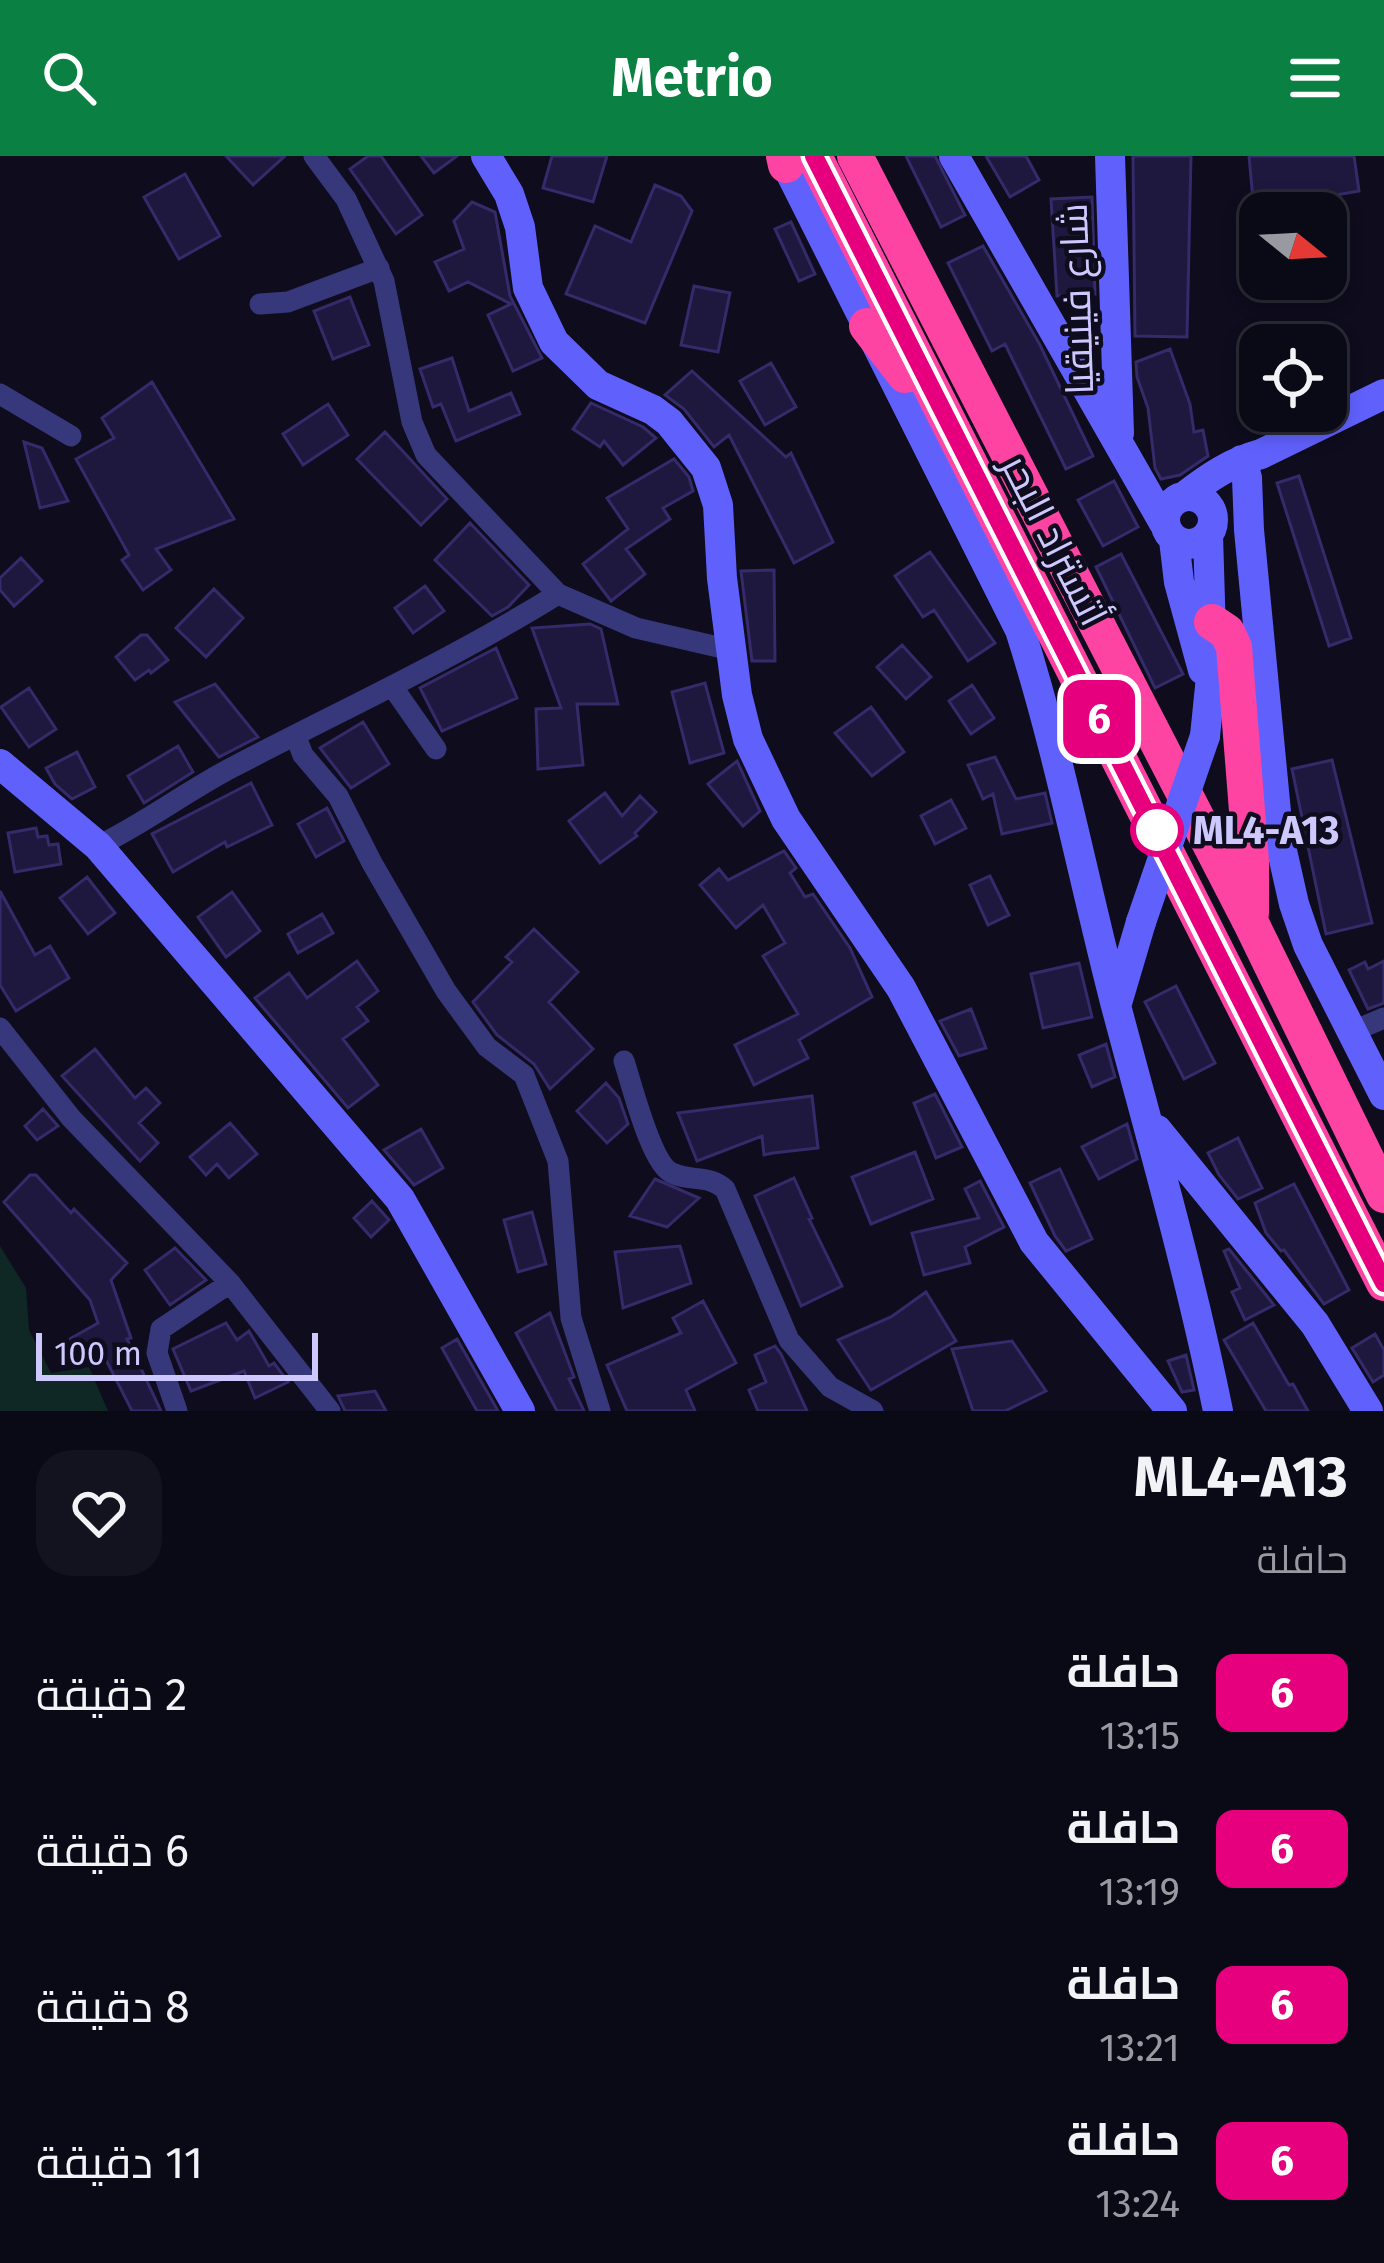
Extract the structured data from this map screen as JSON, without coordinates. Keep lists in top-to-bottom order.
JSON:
{
  "streets": {
    "highway": ["أتستراد البحر"],
    "street": ["شارع فينيقيا"]
  },
  "places": ["ML4-A13"],
  "lines": ["bus line 6"],
  "scale_bar": "100 m",
  "north": "right",
  "page": {
    "header": "Metrio",
    "on_map": "6",
    "scale": "100 m",
    "heading": ["ML4-A13", "حافلة"],
    "list": [
      {
        "mark": "6",
        "name": "حافلة",
        "note": "13:15",
        "value": "2 دقيقة"
      },
      {
        "mark": "6",
        "name": "حافلة",
        "note": "13:19",
        "value": "6 دقيقة"
      },
      {
        "mark": "6",
        "name": "حافلة",
        "note": "13:21",
        "value": "8 دقيقة"
      },
      {
        "mark": "6",
        "name": "حافلة",
        "note": "13:24",
        "value": "11 دقيقة"
      }
    ]
  }
}
